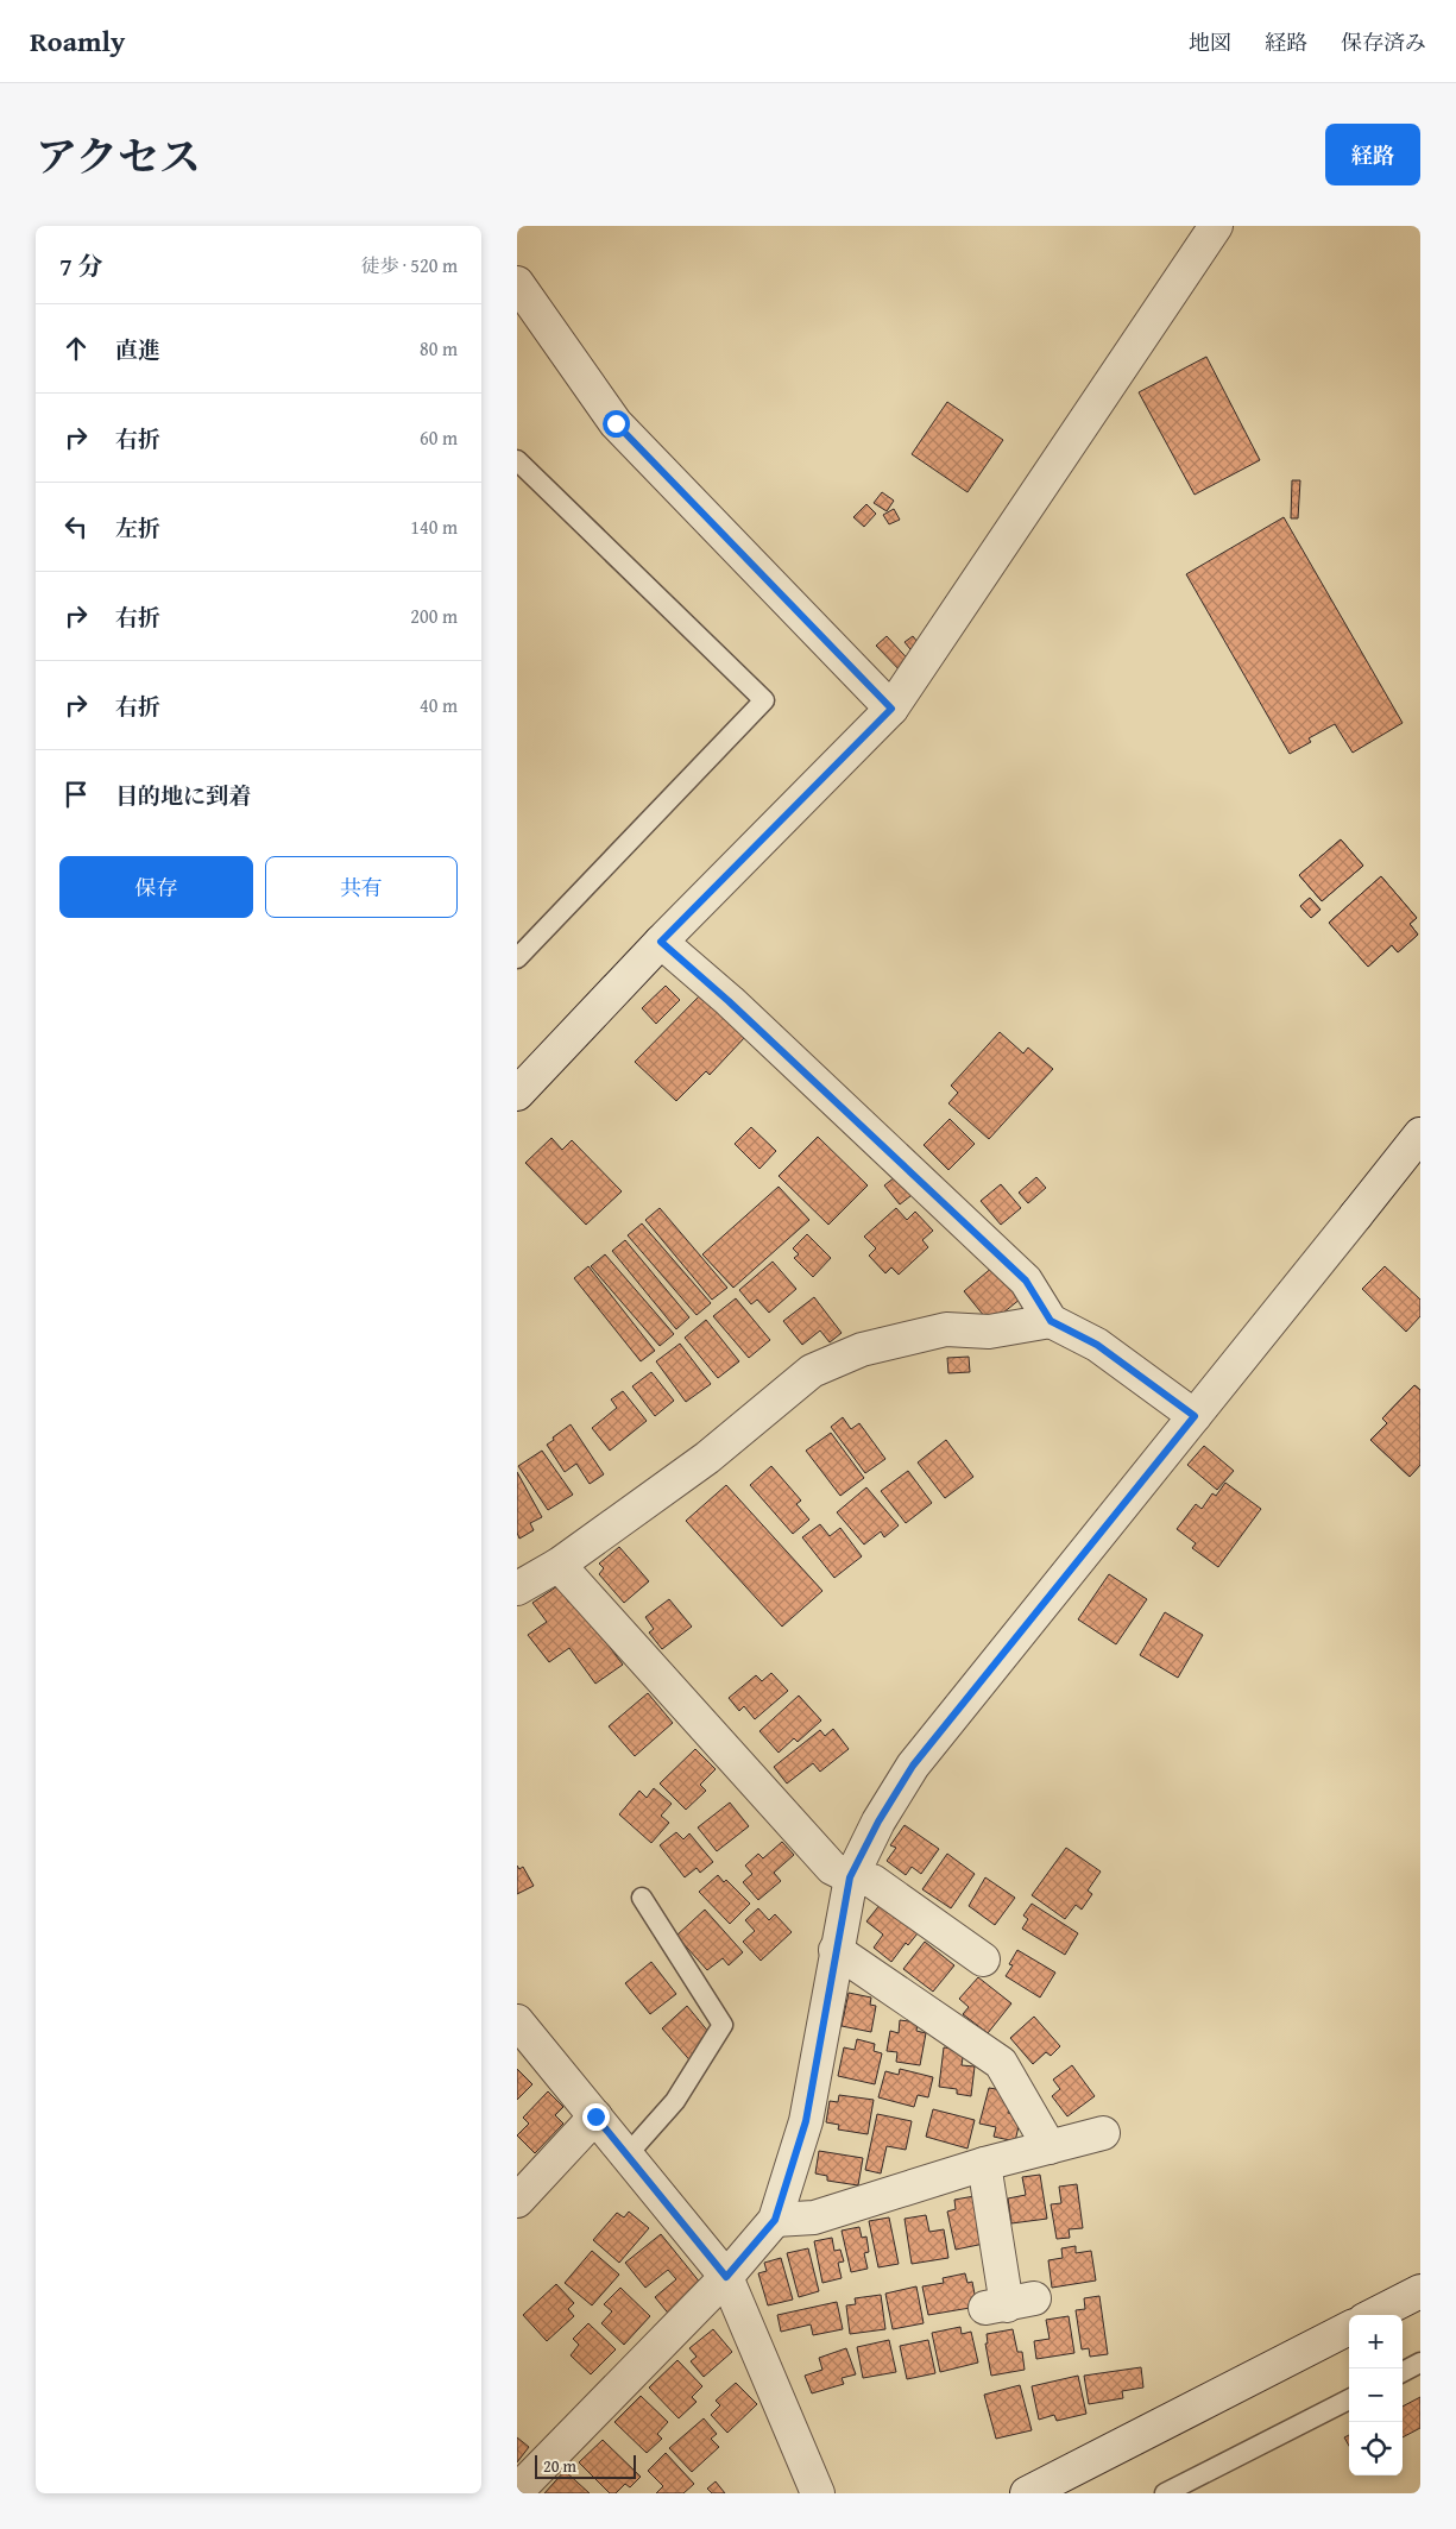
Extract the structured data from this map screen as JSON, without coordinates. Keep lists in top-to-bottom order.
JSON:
{
  "scale_bar": "20 m",
  "page": {
    "header": "Roamly",
    "nav": ["地図", "経路", "保存済み"],
    "title": "アクセス",
    "buttons": [
      "経路",
      ["保存", "共有"]
    ],
    "heading": ["7 分", "徒歩 · 520 m"],
    "list": [
      ["直進", "80 m"],
      ["右折", "60 m"],
      ["左折", "140 m"],
      ["右折", "200 m"],
      ["右折", "40 m"],
      "目的地に到着"
    ],
    "map_buttons": ["+", "−"],
    "scale": "20 m"
  }
}
